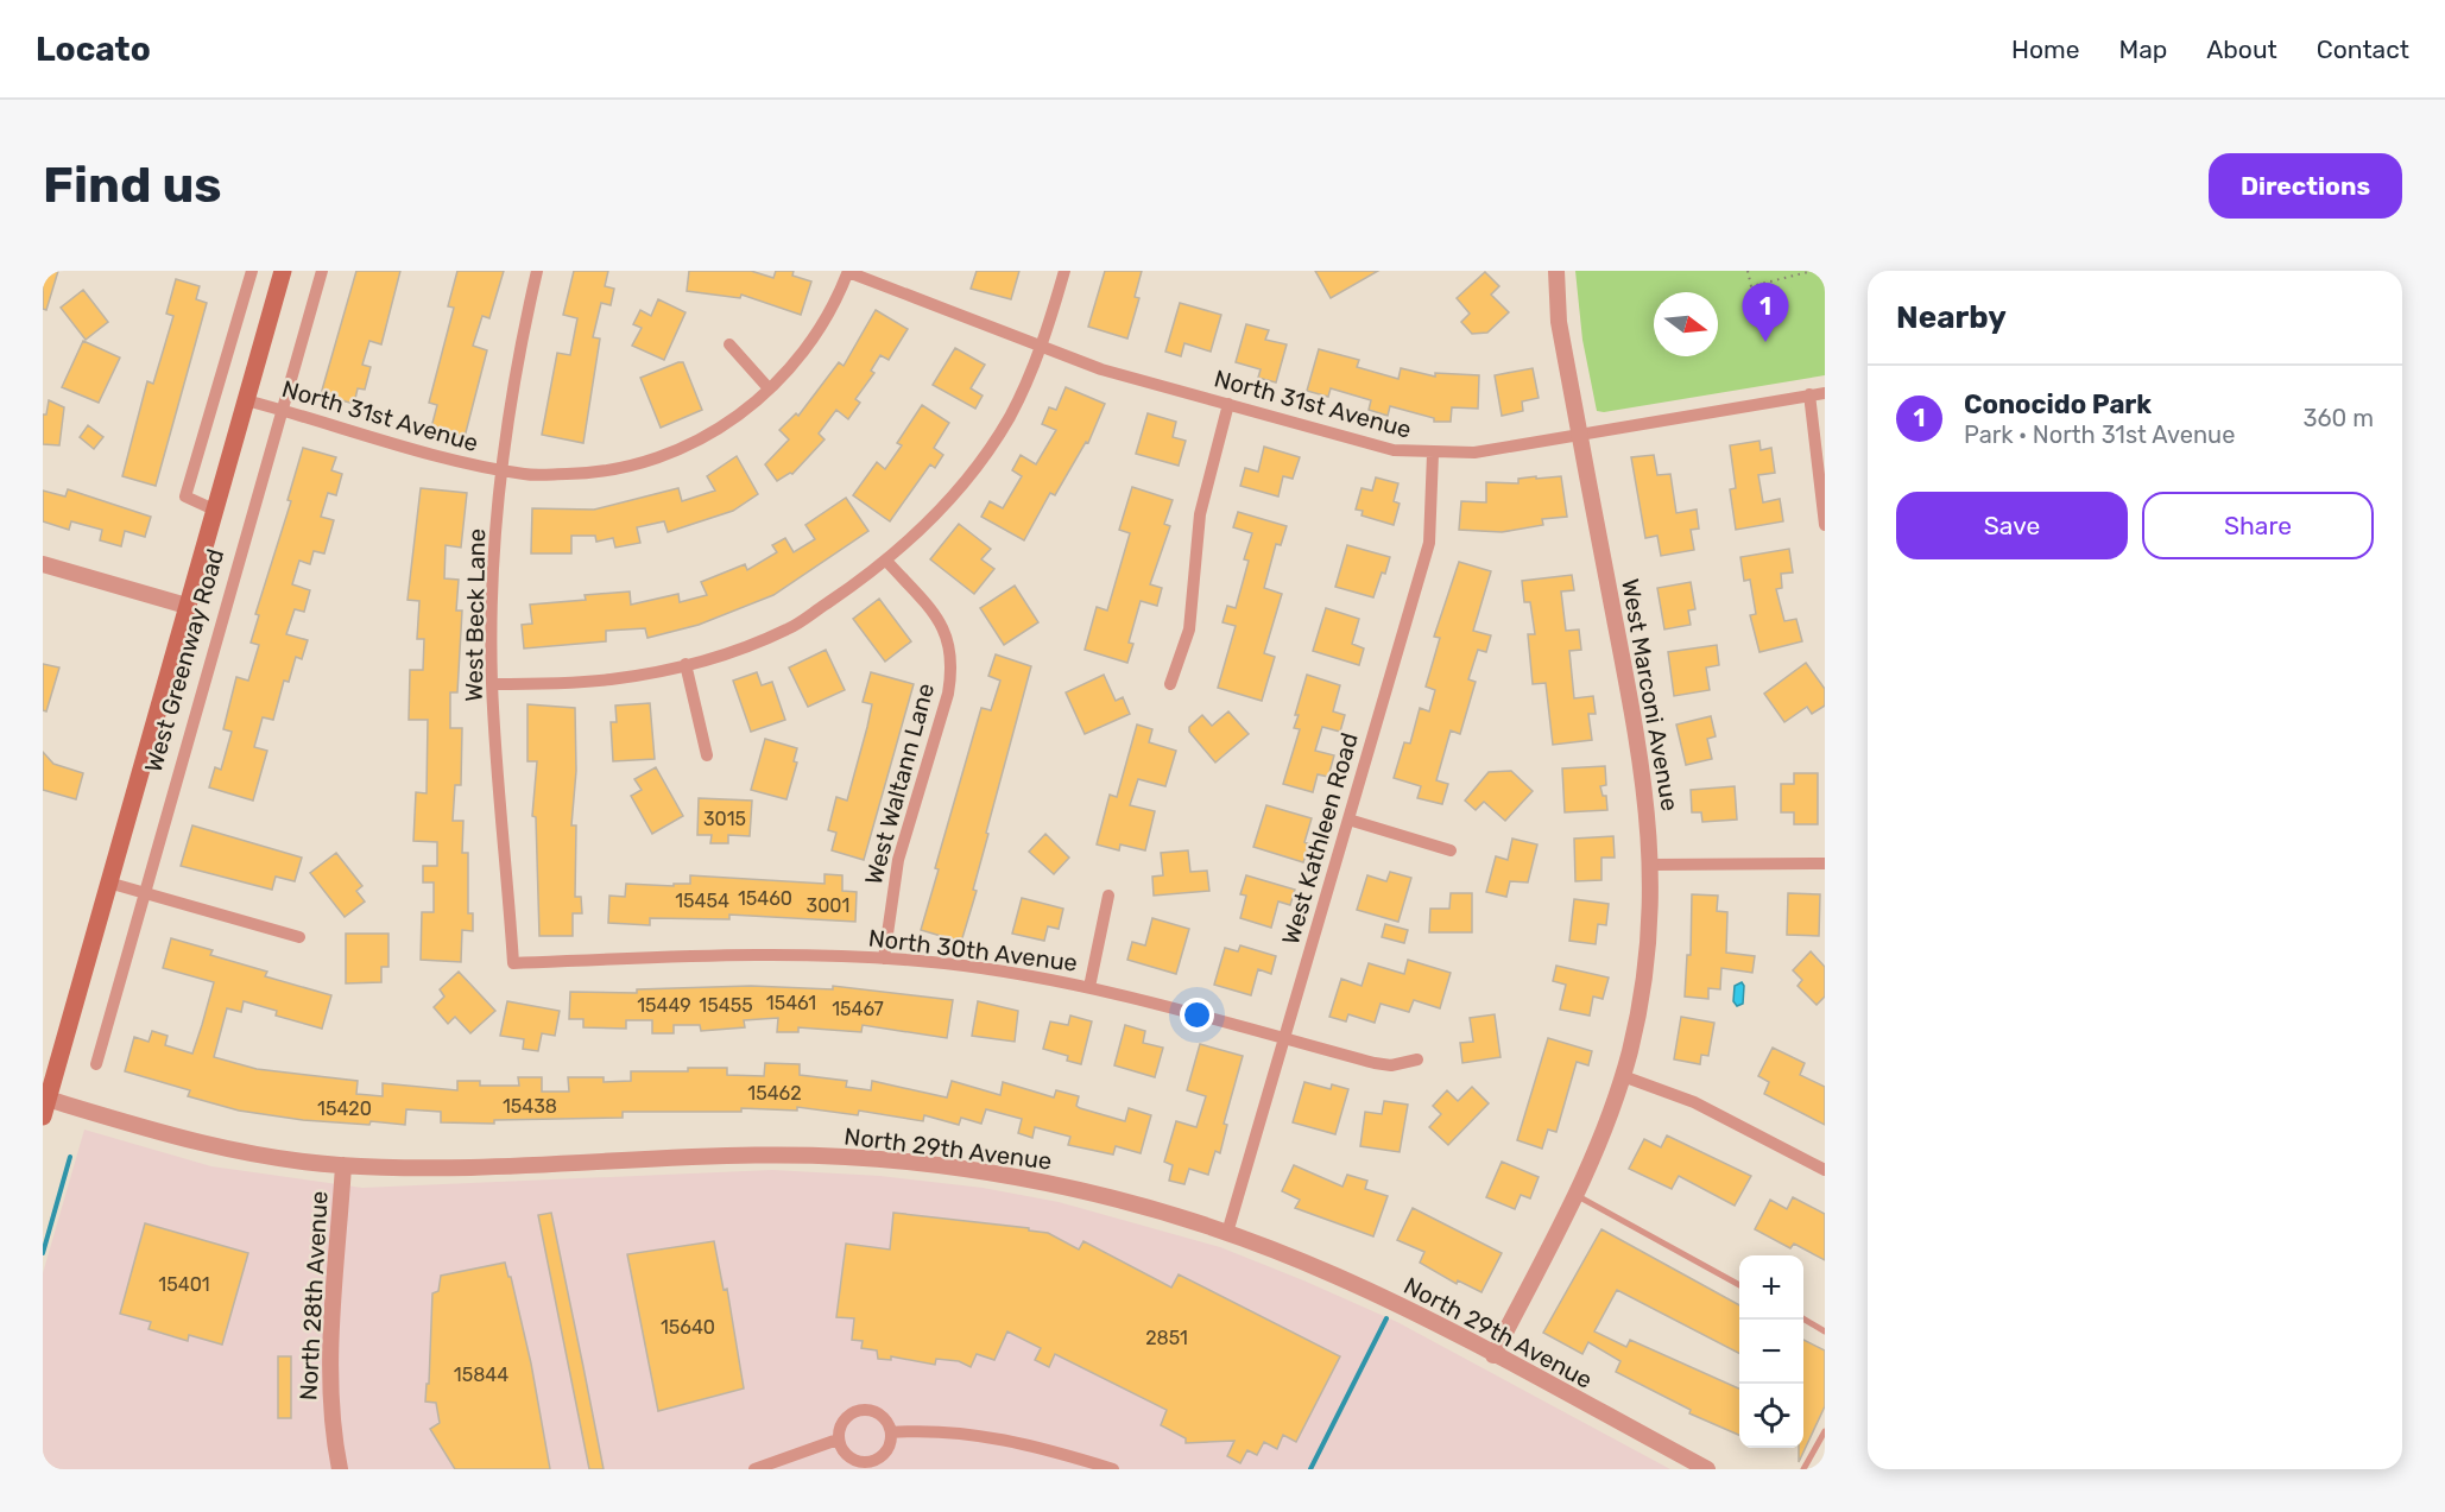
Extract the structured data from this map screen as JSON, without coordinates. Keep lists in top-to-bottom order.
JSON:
{
  "streets": {
    "main road": ["West Greenway Road"],
    "street": [
      "North 31st Avenue",
      "West Beck Lane",
      "West Marconi Avenue",
      "West Waltann Lane",
      "West Kathleen Road",
      "North 30th Avenue",
      "North 29th Avenue",
      "North 28th Avenue"
    ]
  },
  "crossings": [
    ["North 31st Avenue", "West Beck Lane"],
    ["North 31st Avenue", "West Greenway Road"],
    ["North 31st Avenue", "West Marconi Avenue"],
    ["North 31st Avenue", "West Kathleen Road"],
    ["West Beck Lane", "North 30th Avenue"],
    ["West Greenway Road", "North 29th Avenue"],
    ["West Marconi Avenue", "North 29th Avenue"],
    ["West Waltann Lane", "North 30th Avenue"],
    ["West Kathleen Road", "North 30th Avenue"],
    ["West Kathleen Road", "North 29th Avenue"],
    ["North 29th Avenue", "North 28th Avenue"]
  ],
  "house_numbers": [
    "3015",
    "15460",
    "15454",
    "3001",
    "15461",
    "15449",
    "15455",
    "15467",
    "15462",
    "15438",
    "15420",
    "15401",
    "15640",
    "2851",
    "15844"
  ],
  "north": "right",
  "page": {
    "header": "Locato",
    "nav": [
      "Home",
      "Map",
      "About",
      "Contact"
    ],
    "buttons": [
      "Directions",
      ["Save", "Share"]
    ],
    "title": "Find us",
    "heading": "Nearby",
    "pins": "1",
    "list": [
      {
        "mark": "1",
        "name": "Conocido Park",
        "note": "Park · North 31st Avenue",
        "value": "360 m"
      }
    ],
    "map_buttons": ["+", "−"]
  }
}
